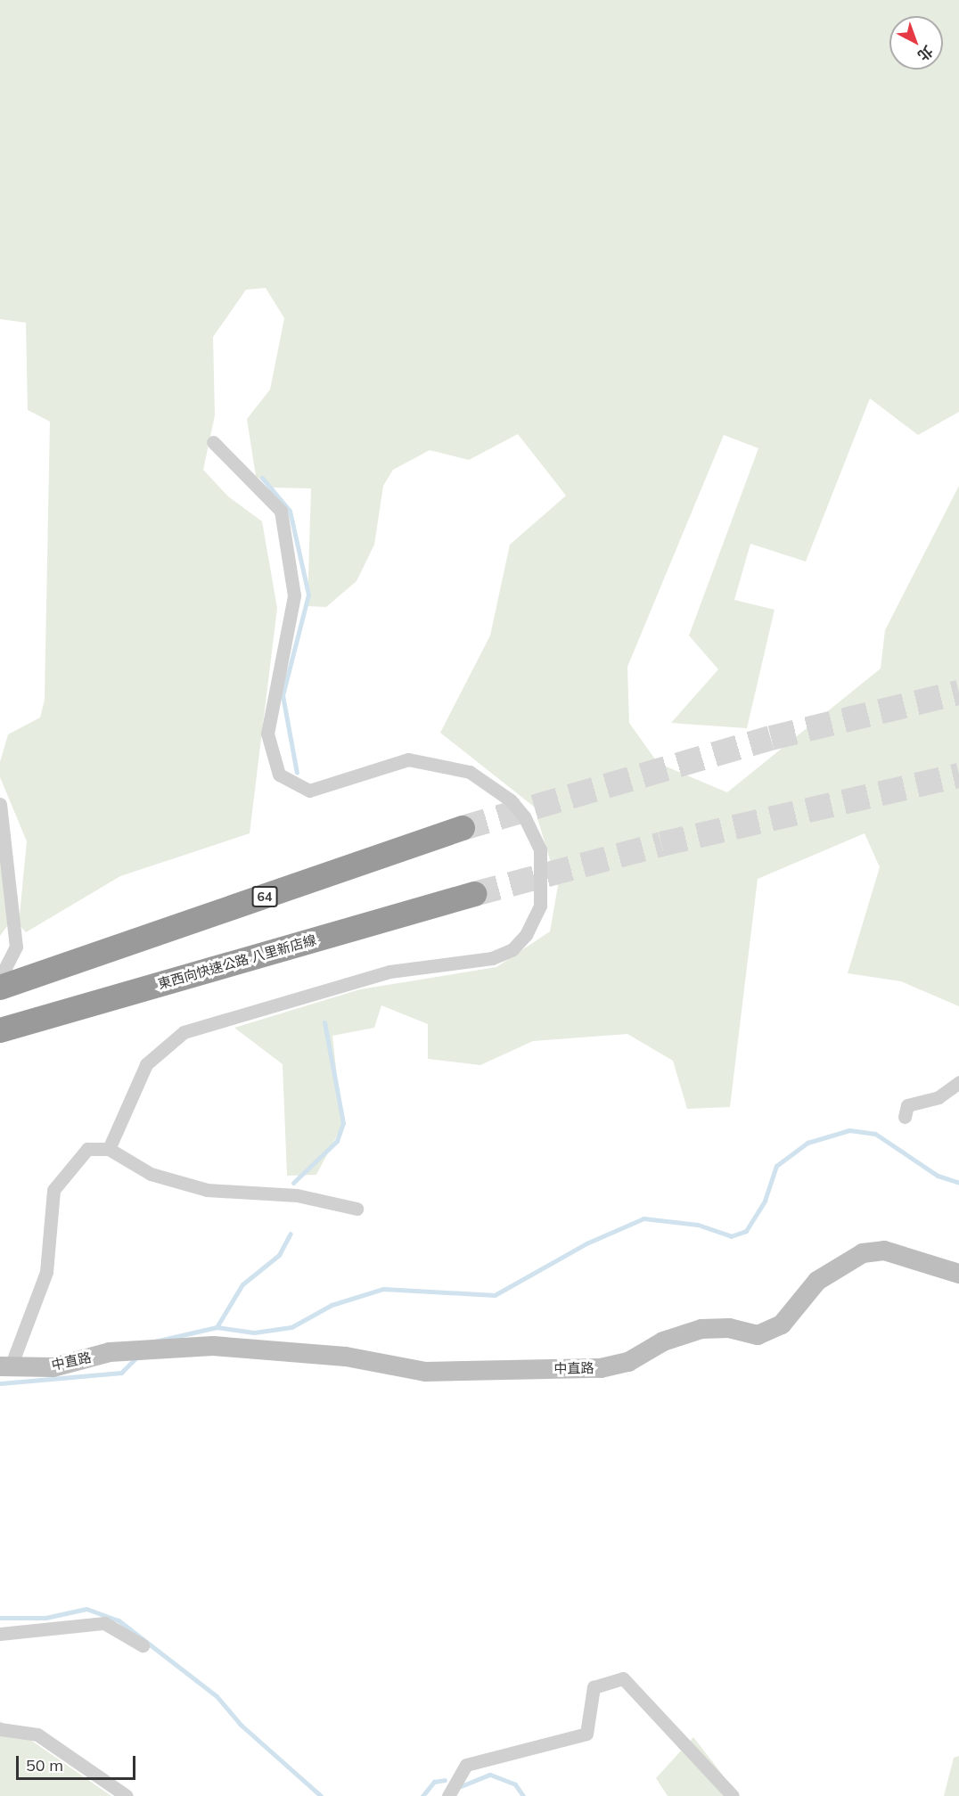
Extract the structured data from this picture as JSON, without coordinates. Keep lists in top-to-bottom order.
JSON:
{
  "streets": {
    "highway": ["64", "東西向快速公路 八里新店線"],
    "street": ["中直路"]
  },
  "scale_bar": "50 m",
  "north": "bottom right"
}
